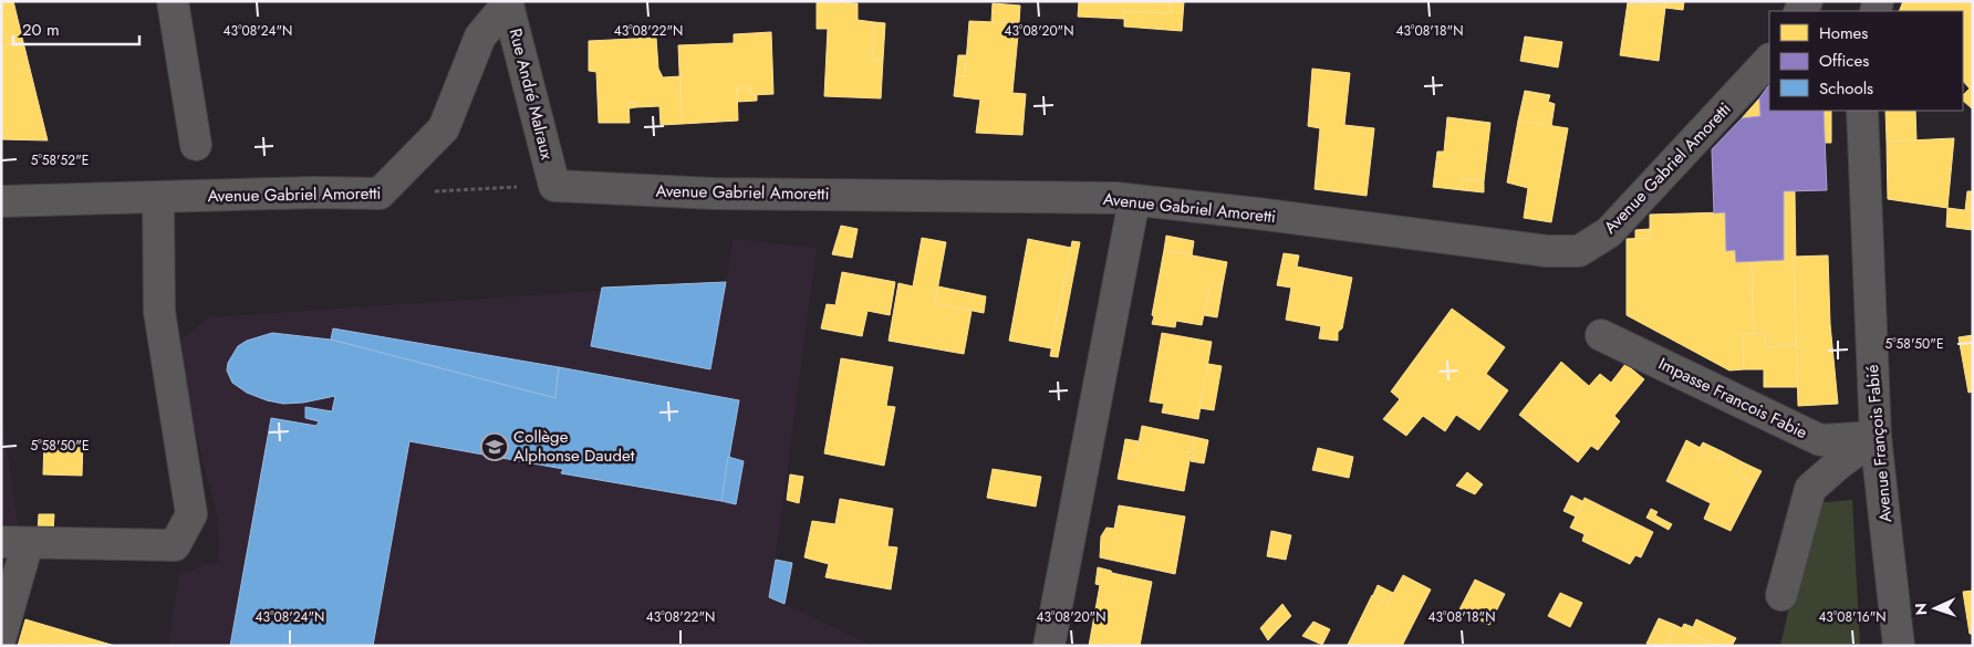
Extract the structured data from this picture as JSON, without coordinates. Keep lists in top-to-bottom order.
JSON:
{
  "streets": {
    "street": [
      "Rue André Malraux",
      "Avenue Gabriel Amoretti",
      "Impasse Francois Fabie",
      "Avenue François Fabié"
    ]
  },
  "crossings": [
    ["Rue André Malraux", "Avenue Gabriel Amoretti"],
    ["Impasse Francois Fabie", "Avenue François Fabié"]
  ],
  "places": {
    "school or university": ["Collège Alphonse Daudet"]
  },
  "legend": ["Homes", "Offices", "Schools"],
  "scale_bar": "20 m",
  "north": "left",
  "coordinates": [
    "43°08'24\"N",
    "43°08'22\"N",
    "43°08'20\"N",
    "43°08'18\"N",
    "5°58'52\"E",
    "5°58'50\"E",
    "43°08'16\"N"
  ]
}
